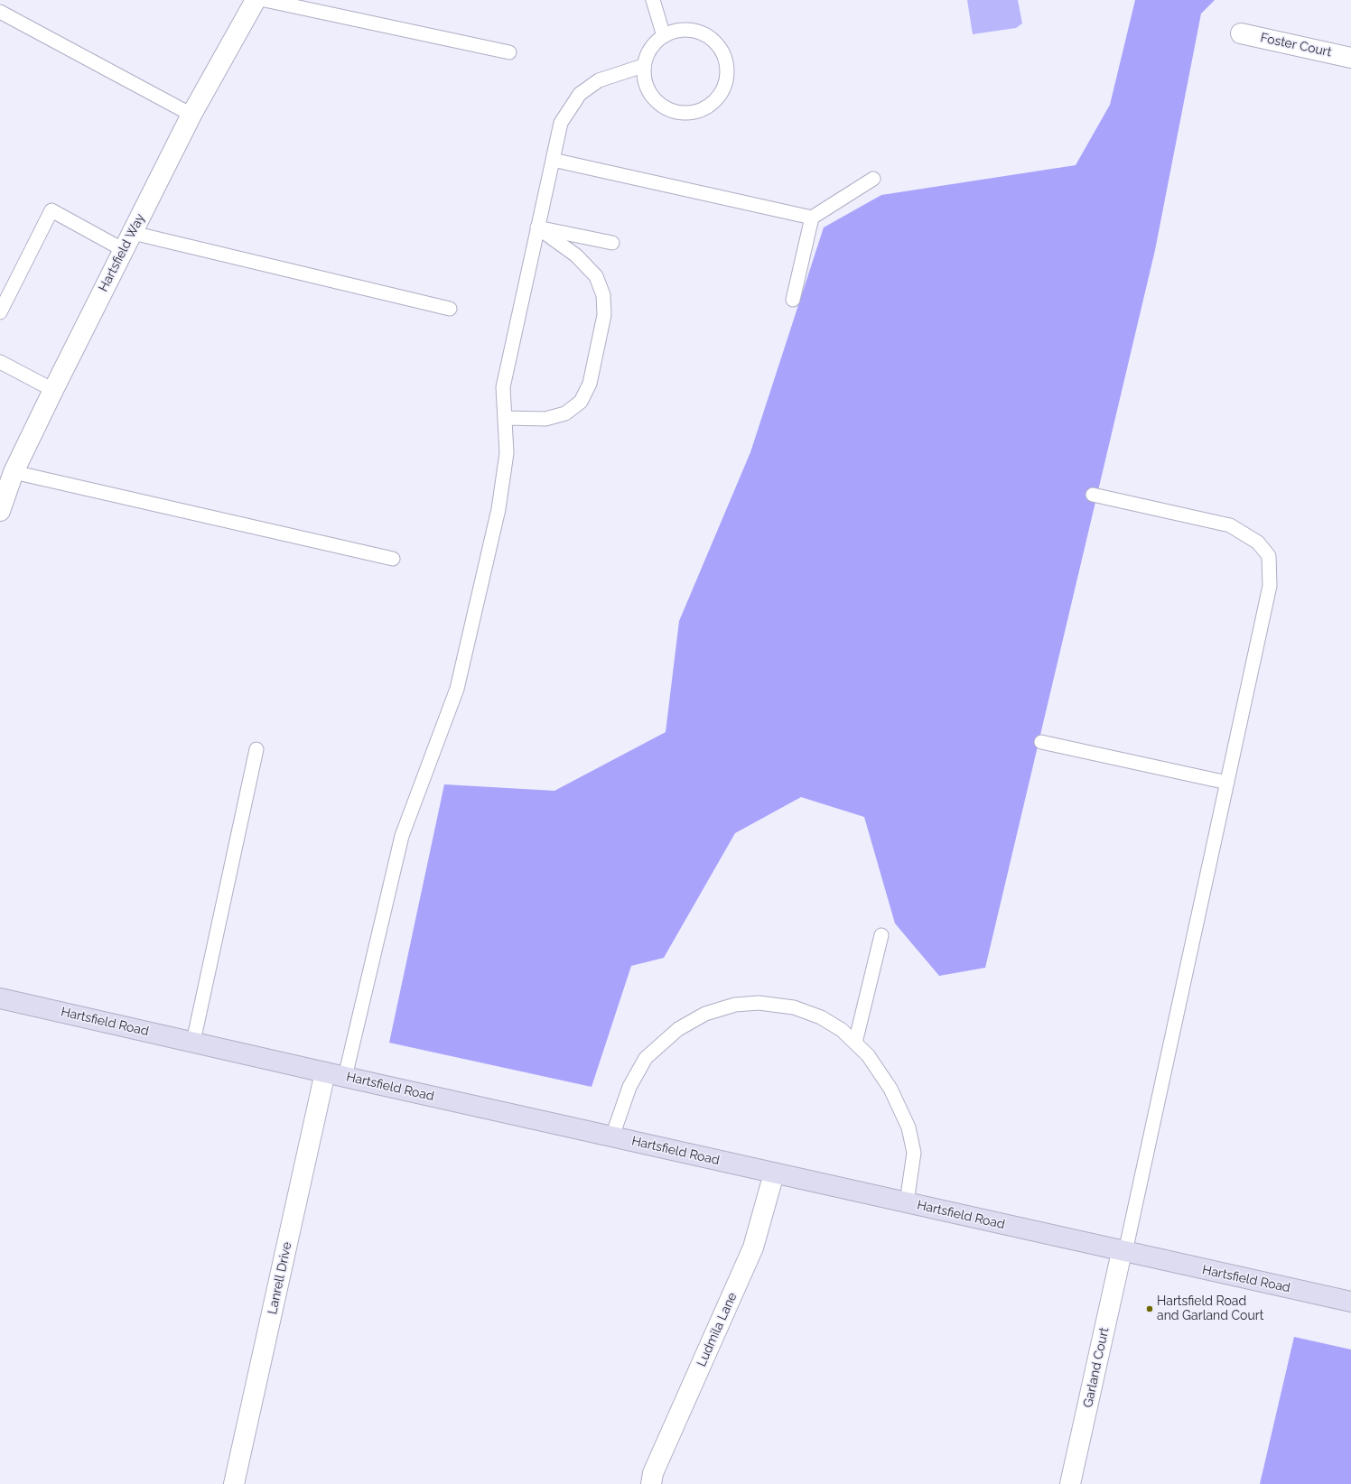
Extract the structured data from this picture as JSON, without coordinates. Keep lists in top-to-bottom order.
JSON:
{
  "streets": {
    "street": [
      "Foster Court",
      "Hartsfield Way",
      "Hartsfield Road",
      "Lanrell Drive",
      "Ludmila Lane",
      "Garland Court"
    ]
  },
  "crossings": [
    ["Hartsfield Road", "Lanrell Drive"],
    ["Hartsfield Road", "Ludmila Lane"],
    ["Hartsfield Road", "Garland Court"]
  ],
  "places": ["Hartsfield Road and Garland Court"]
}
